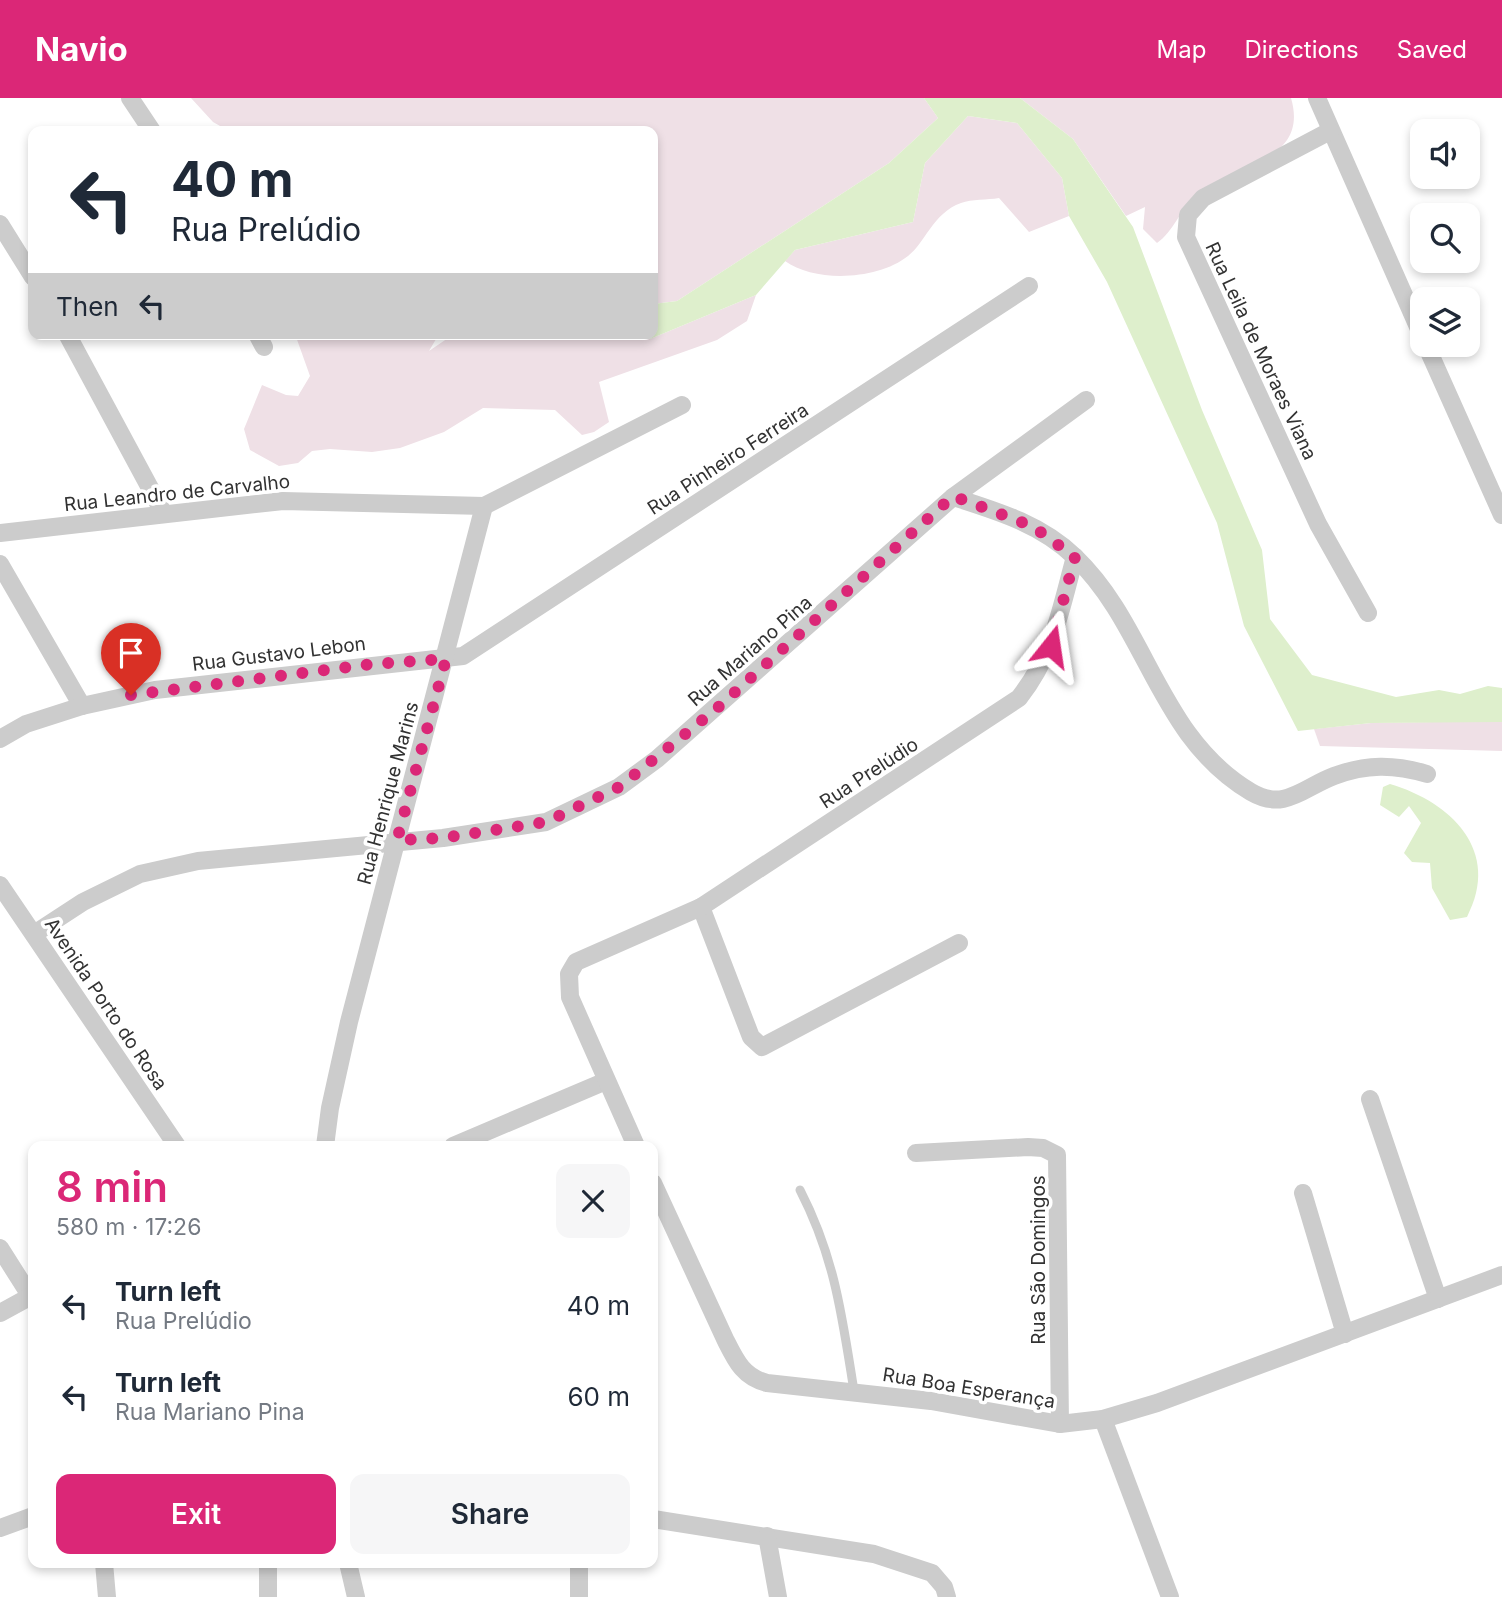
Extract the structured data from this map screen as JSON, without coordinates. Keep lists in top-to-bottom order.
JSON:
{
  "streets": {
    "street": [
      "Rua Leila de Moraes Viana",
      "Rua Pinheiro Ferreira",
      "Rua Leandro de Carvalho",
      "Rua Mariano Pina",
      "Rua Gustavo Lebon",
      "Rua Prelúdio",
      "Rua Henrique Marins",
      "Avenida Porto do Rosa",
      "Rua São Domingos",
      "Rua Boa Esperança"
    ]
  },
  "crossings": [
    ["Rua Pinheiro Ferreira", "Rua Gustavo Lebon"],
    ["Rua Pinheiro Ferreira", "Rua Henrique Marins"],
    ["Rua Leandro de Carvalho", "Rua Henrique Marins"],
    ["Rua Mariano Pina", "Rua Henrique Marins"],
    ["Rua Mariano Pina", "Avenida Porto do Rosa"],
    ["Rua Gustavo Lebon", "Rua Henrique Marins"],
    ["Rua São Domingos", "Rua Boa Esperança"]
  ],
  "page": {
    "header": "Navio",
    "nav": ["Map", "Directions", "Saved"],
    "turn": ["40 m", "Rua Prelúdio"],
    "then": "Then",
    "heading": ["8 min", "580 m · 17:26"],
    "list": [
      {
        "name": "Turn left",
        "note": "Rua Prelúdio",
        "value": "40 m"
      },
      {
        "name": "Turn left",
        "note": "Rua Mariano Pina",
        "value": "60 m"
      }
    ],
    "buttons": ["Exit", "Share"]
  }
}
